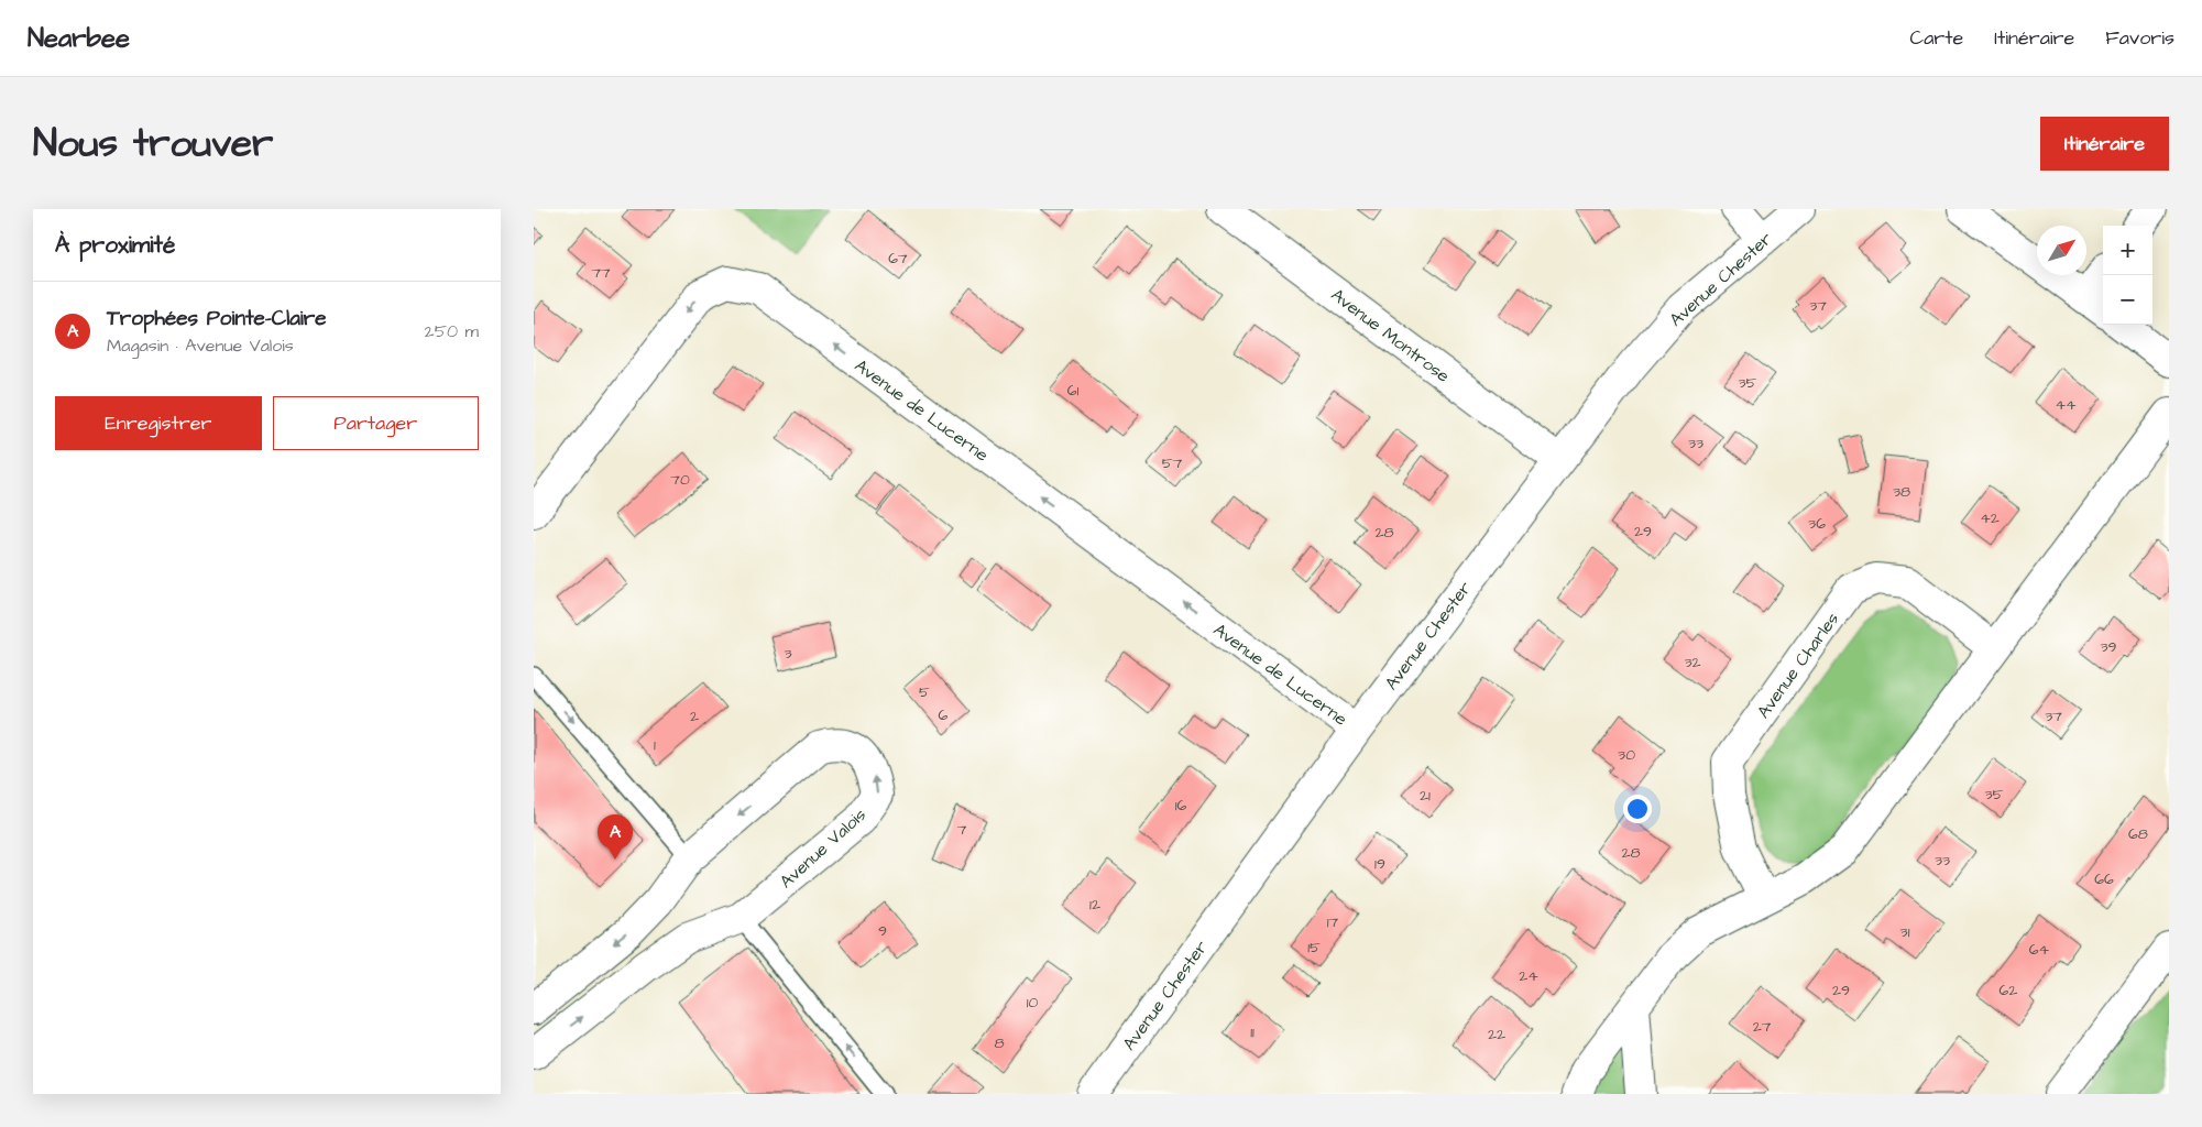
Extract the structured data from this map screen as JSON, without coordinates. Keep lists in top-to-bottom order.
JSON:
{
  "streets": {
    "street": [
      "Avenue Chester",
      "Avenue Montrose",
      "Avenue de Lucerne",
      "Avenue Charles",
      "Avenue Valois"
    ]
  },
  "crossings": [
    ["Avenue Chester", "Avenue Montrose"],
    ["Avenue Chester", "Avenue de Lucerne"]
  ],
  "house_numbers": [
    "67",
    "77",
    "37",
    "35",
    "61",
    "44",
    "33",
    "57",
    "70",
    "38",
    "42",
    "36",
    "29",
    "28",
    "39",
    "3",
    "32",
    "5",
    "6",
    "2",
    "37",
    "1",
    "30",
    "35",
    "21",
    "16",
    "7",
    "68",
    "28",
    "33",
    "19",
    "66",
    "12",
    "17",
    "9",
    "31",
    "15",
    "64",
    "24",
    "29",
    "62",
    "10",
    "27",
    "11",
    "22",
    "8"
  ],
  "north": "top right",
  "page": {
    "header": "Nearbee",
    "nav": ["Carte", "Itinéraire", "Favoris"],
    "title": "Nous trouver",
    "buttons": [
      "Itinéraire",
      ["Enregistrer", "Partager"]
    ],
    "heading": "À proximité",
    "map_buttons": ["+", "−"],
    "list": [
      {
        "mark": "A",
        "name": "Trophées Pointe-Claire",
        "note": "Magasin · Avenue Valois",
        "value": "250 m"
      }
    ],
    "pins": "A"
  }
}
